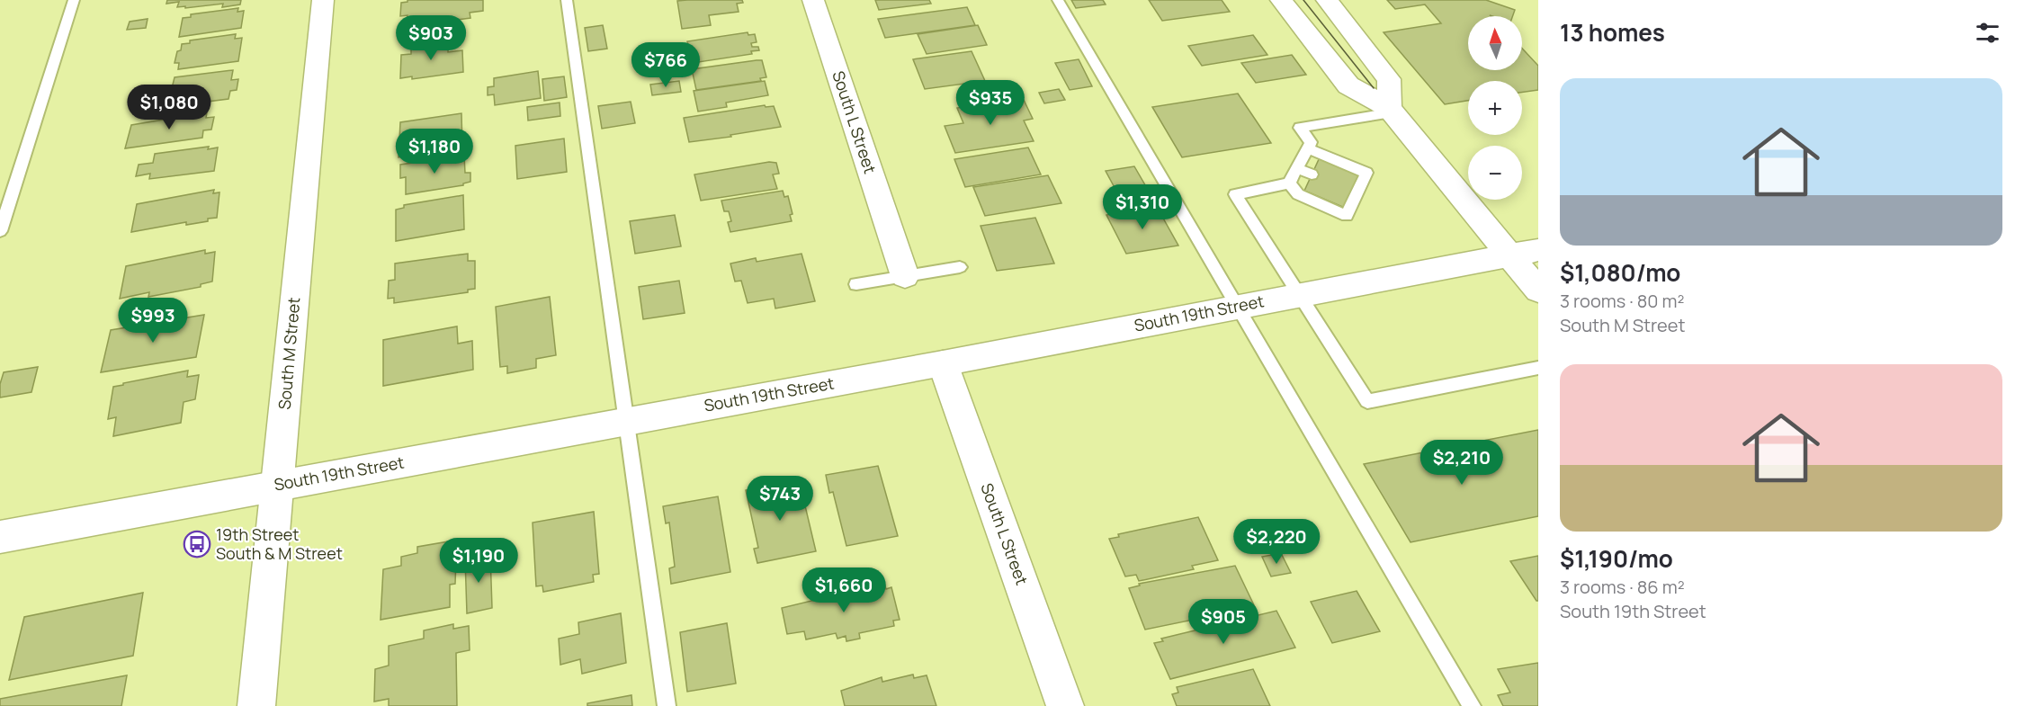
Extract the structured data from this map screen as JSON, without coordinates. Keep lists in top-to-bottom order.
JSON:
{
  "streets": {
    "main road": ["South L Street", "South 19th Street", "South M Street"]
  },
  "crossings": [
    ["South L Street", "South 19th Street"],
    ["South 19th Street", "South M Street"]
  ],
  "places": {
    "bus stop": ["19th Street South & M Street"]
  },
  "north": "top",
  "page": {
    "heading": "13 homes",
    "price": [
      "$903",
      "$766",
      "$935",
      "$1,080",
      "$1,180",
      "$1,310",
      "$993",
      "$2,210",
      "$743",
      "$2,220",
      "$1,190",
      "$1,660",
      "$905"
    ],
    "map_buttons": ["+", "−"],
    "list": [
      {
        "name": "$1,080/mo",
        "note": "3 rooms · 80 m² · South M Street"
      },
      {
        "name": "$1,190/mo",
        "note": "3 rooms · 86 m² · South 19th Street"
      }
    ]
  }
}
